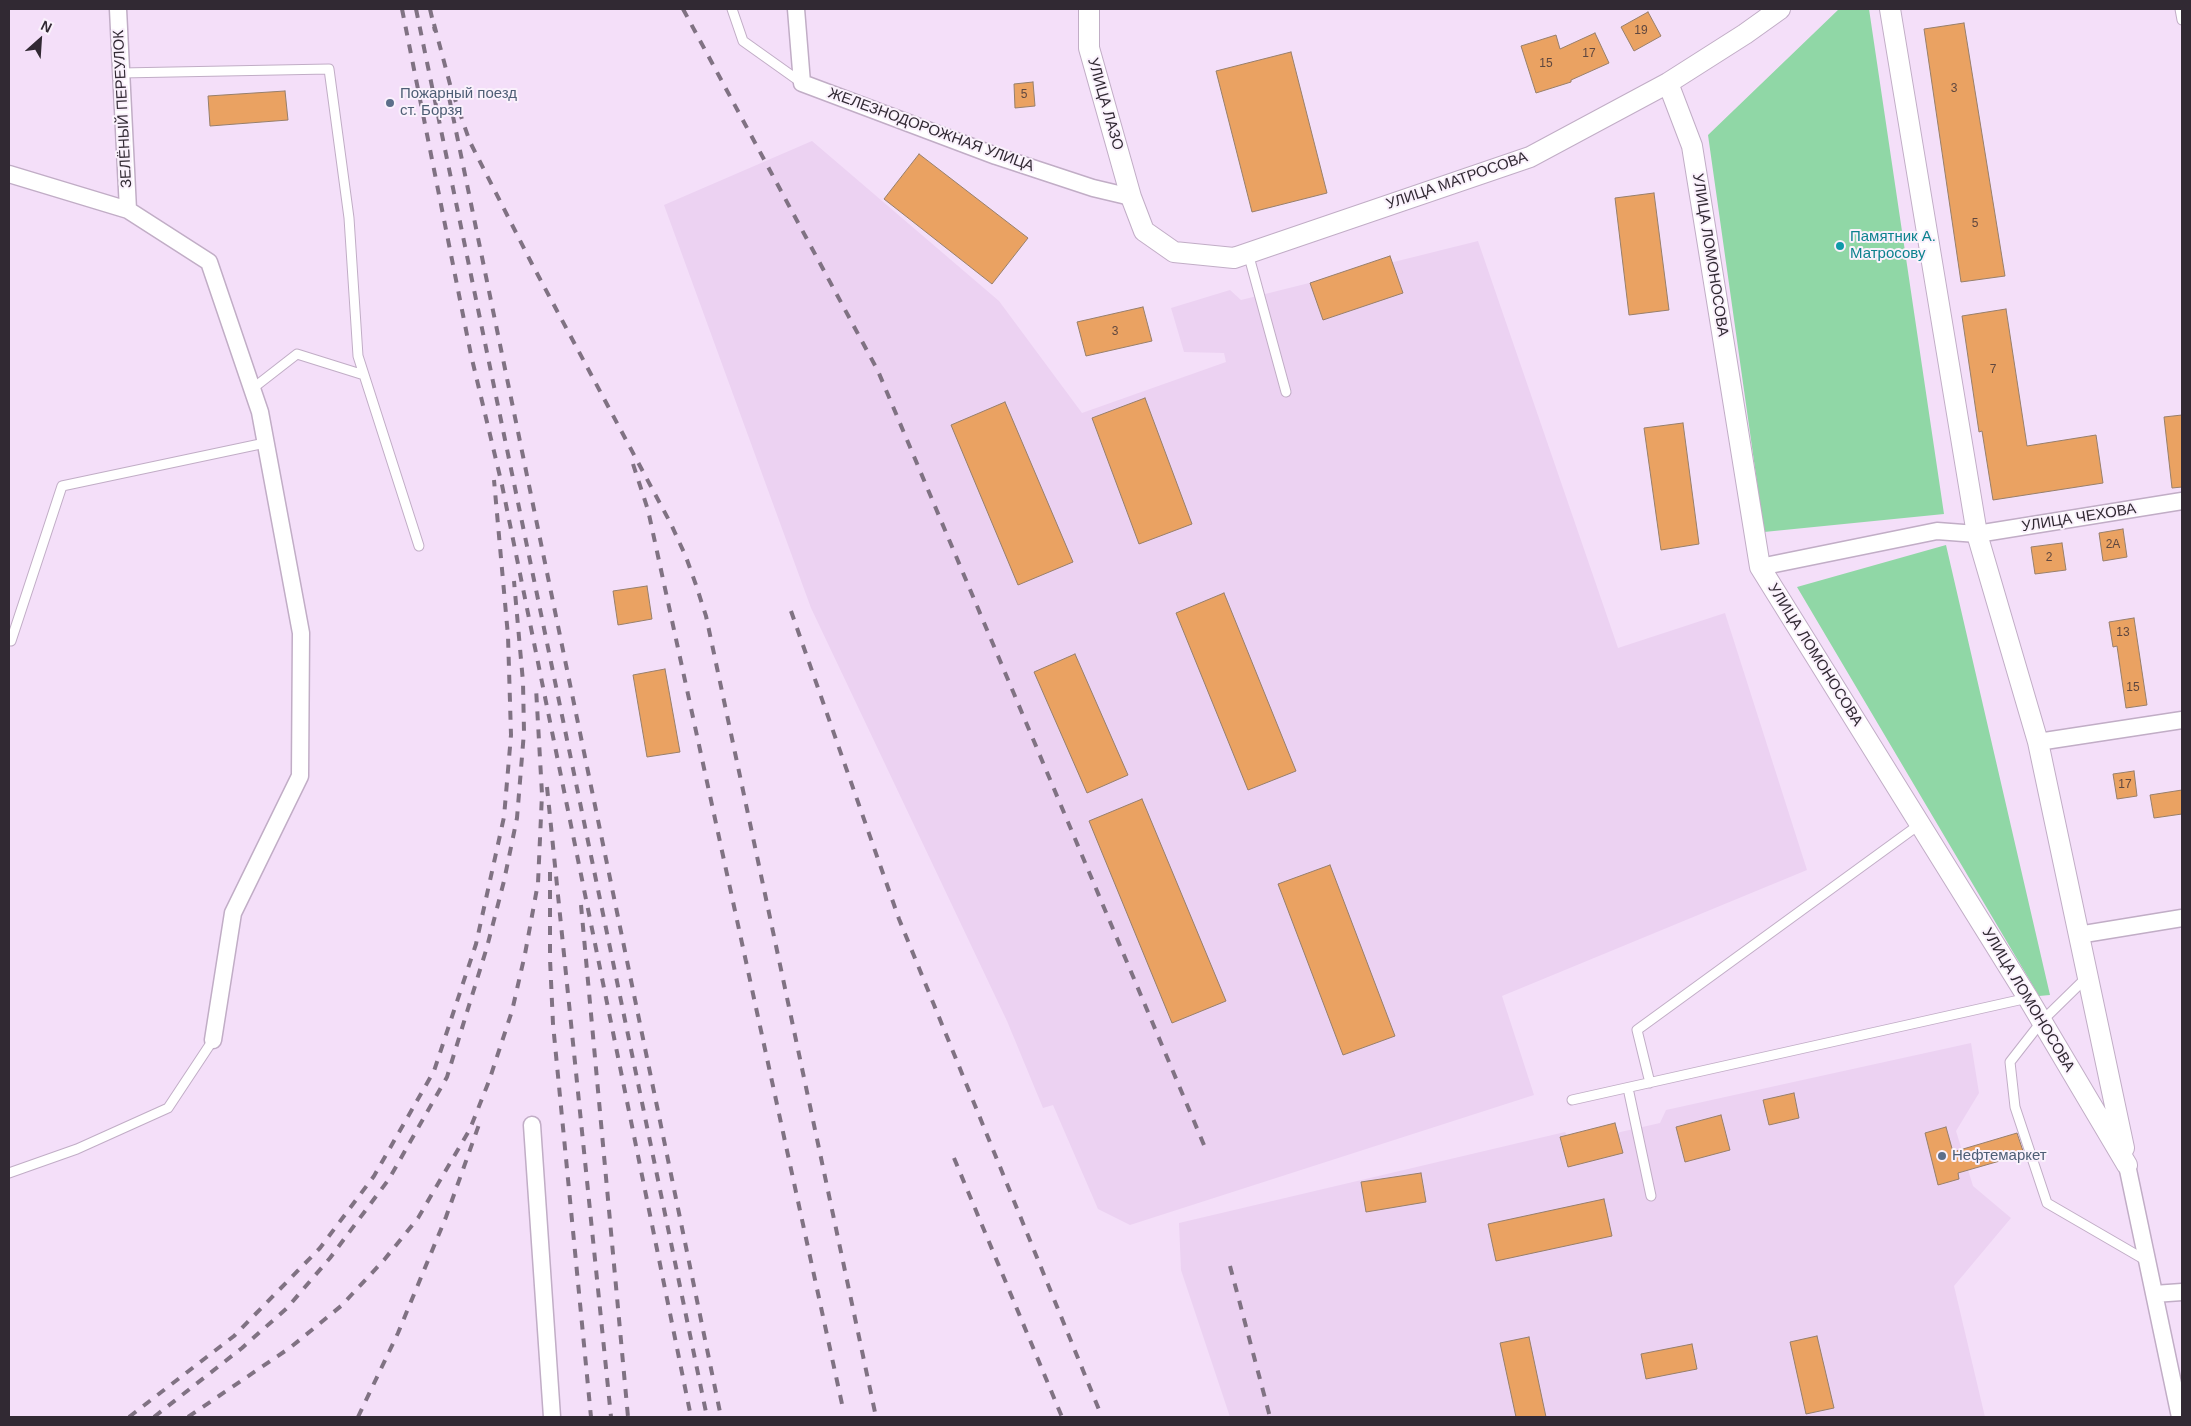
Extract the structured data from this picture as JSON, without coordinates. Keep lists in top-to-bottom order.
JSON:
{
  "streets": {
    "street": [
      "УЛИЦА ЛАЗО",
      "ЗЕЛЁНЫЙ ПЕРЕУЛОК",
      "ЖЕЛЕЗНОДОРОЖНАЯ УЛИЦА",
      "УЛИЦА МАТРОСОВА",
      "УЛИЦА ЛОМОНОСОВА",
      "УЛИЦА ЧЕХОВА"
    ]
  },
  "crossings": [
    ["УЛИЦА ЛАЗО", "ЖЕЛЕЗНОДОРОЖНАЯ УЛИЦА"],
    ["УЛИЦА ЛАЗО", "УЛИЦА МАТРОСОВА"],
    ["ЖЕЛЕЗНОДОРОЖНАЯ УЛИЦА", "УЛИЦА МАТРОСОВА"],
    ["УЛИЦА МАТРОСОВА", "УЛИЦА ЛОМОНОСОВА"],
    ["УЛИЦА ЛОМОНОСОВА", "УЛИЦА ЧЕХОВА"]
  ],
  "places": ["Пожарный поезд ст. Борзя", "Памятник А. Матросову", "Нефтемаркет"],
  "house_numbers": [
    "19",
    "17",
    "15",
    "3",
    "5",
    "5",
    "3",
    "7",
    "2А",
    "2",
    "13",
    "15",
    "17"
  ],
  "north": "top right"
}
